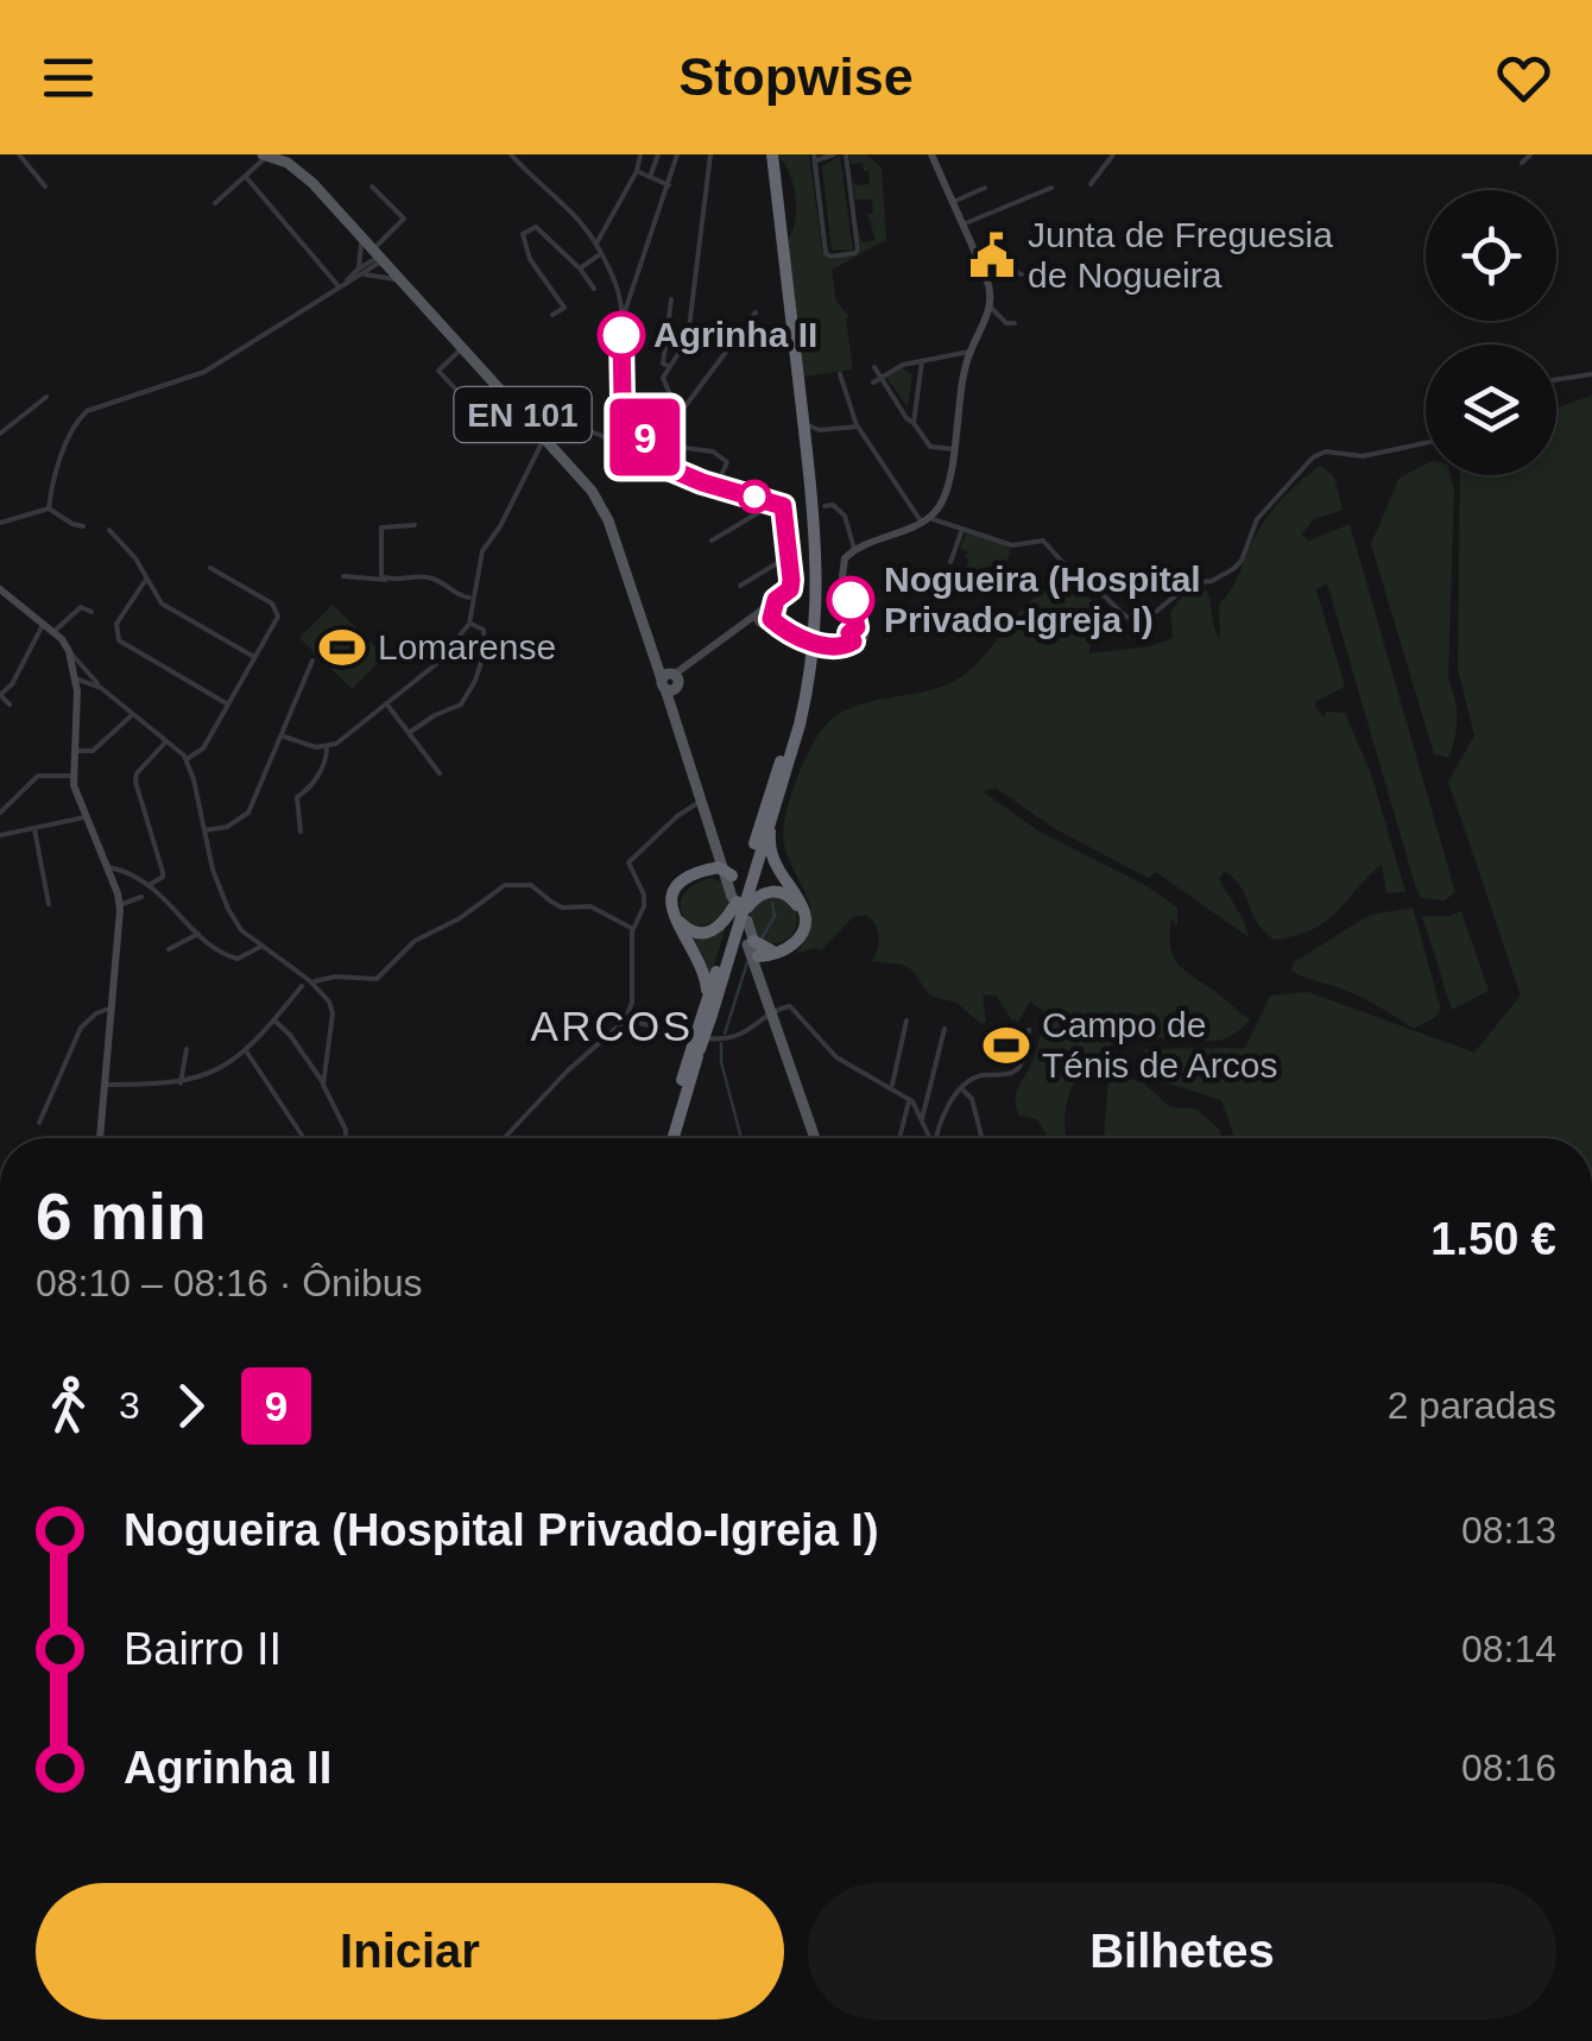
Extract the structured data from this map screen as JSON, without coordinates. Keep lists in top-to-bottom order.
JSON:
{
  "streets": {
    "main road": ["EN 101"]
  },
  "districts": ["ARCOS"],
  "places": {
    "public building": ["Junta de Freguesia de Nogueira"],
    "other": ["Agrinha II", "Nogueira (Hospital Privado-Igreja I)"],
    "sports": ["Lomarense", "Campo de Ténis de Arcos"]
  },
  "lines": ["bus line 9"],
  "page": {
    "header": "Stopwise",
    "on_map": "9",
    "heading": ["6 min", "08:10 – 08:16 · Ônibus", "1.50 €"],
    "legs": ["3", "9", "2 paradas"],
    "list": [
      {
        "name": "Nogueira (Hospital Privado-Igreja I)",
        "value": "08:13"
      },
      {
        "name": "Bairro II",
        "value": "08:14"
      },
      {
        "name": "Agrinha II",
        "value": "08:16"
      }
    ],
    "buttons": ["Iniciar", "Bilhetes"]
  }
}
